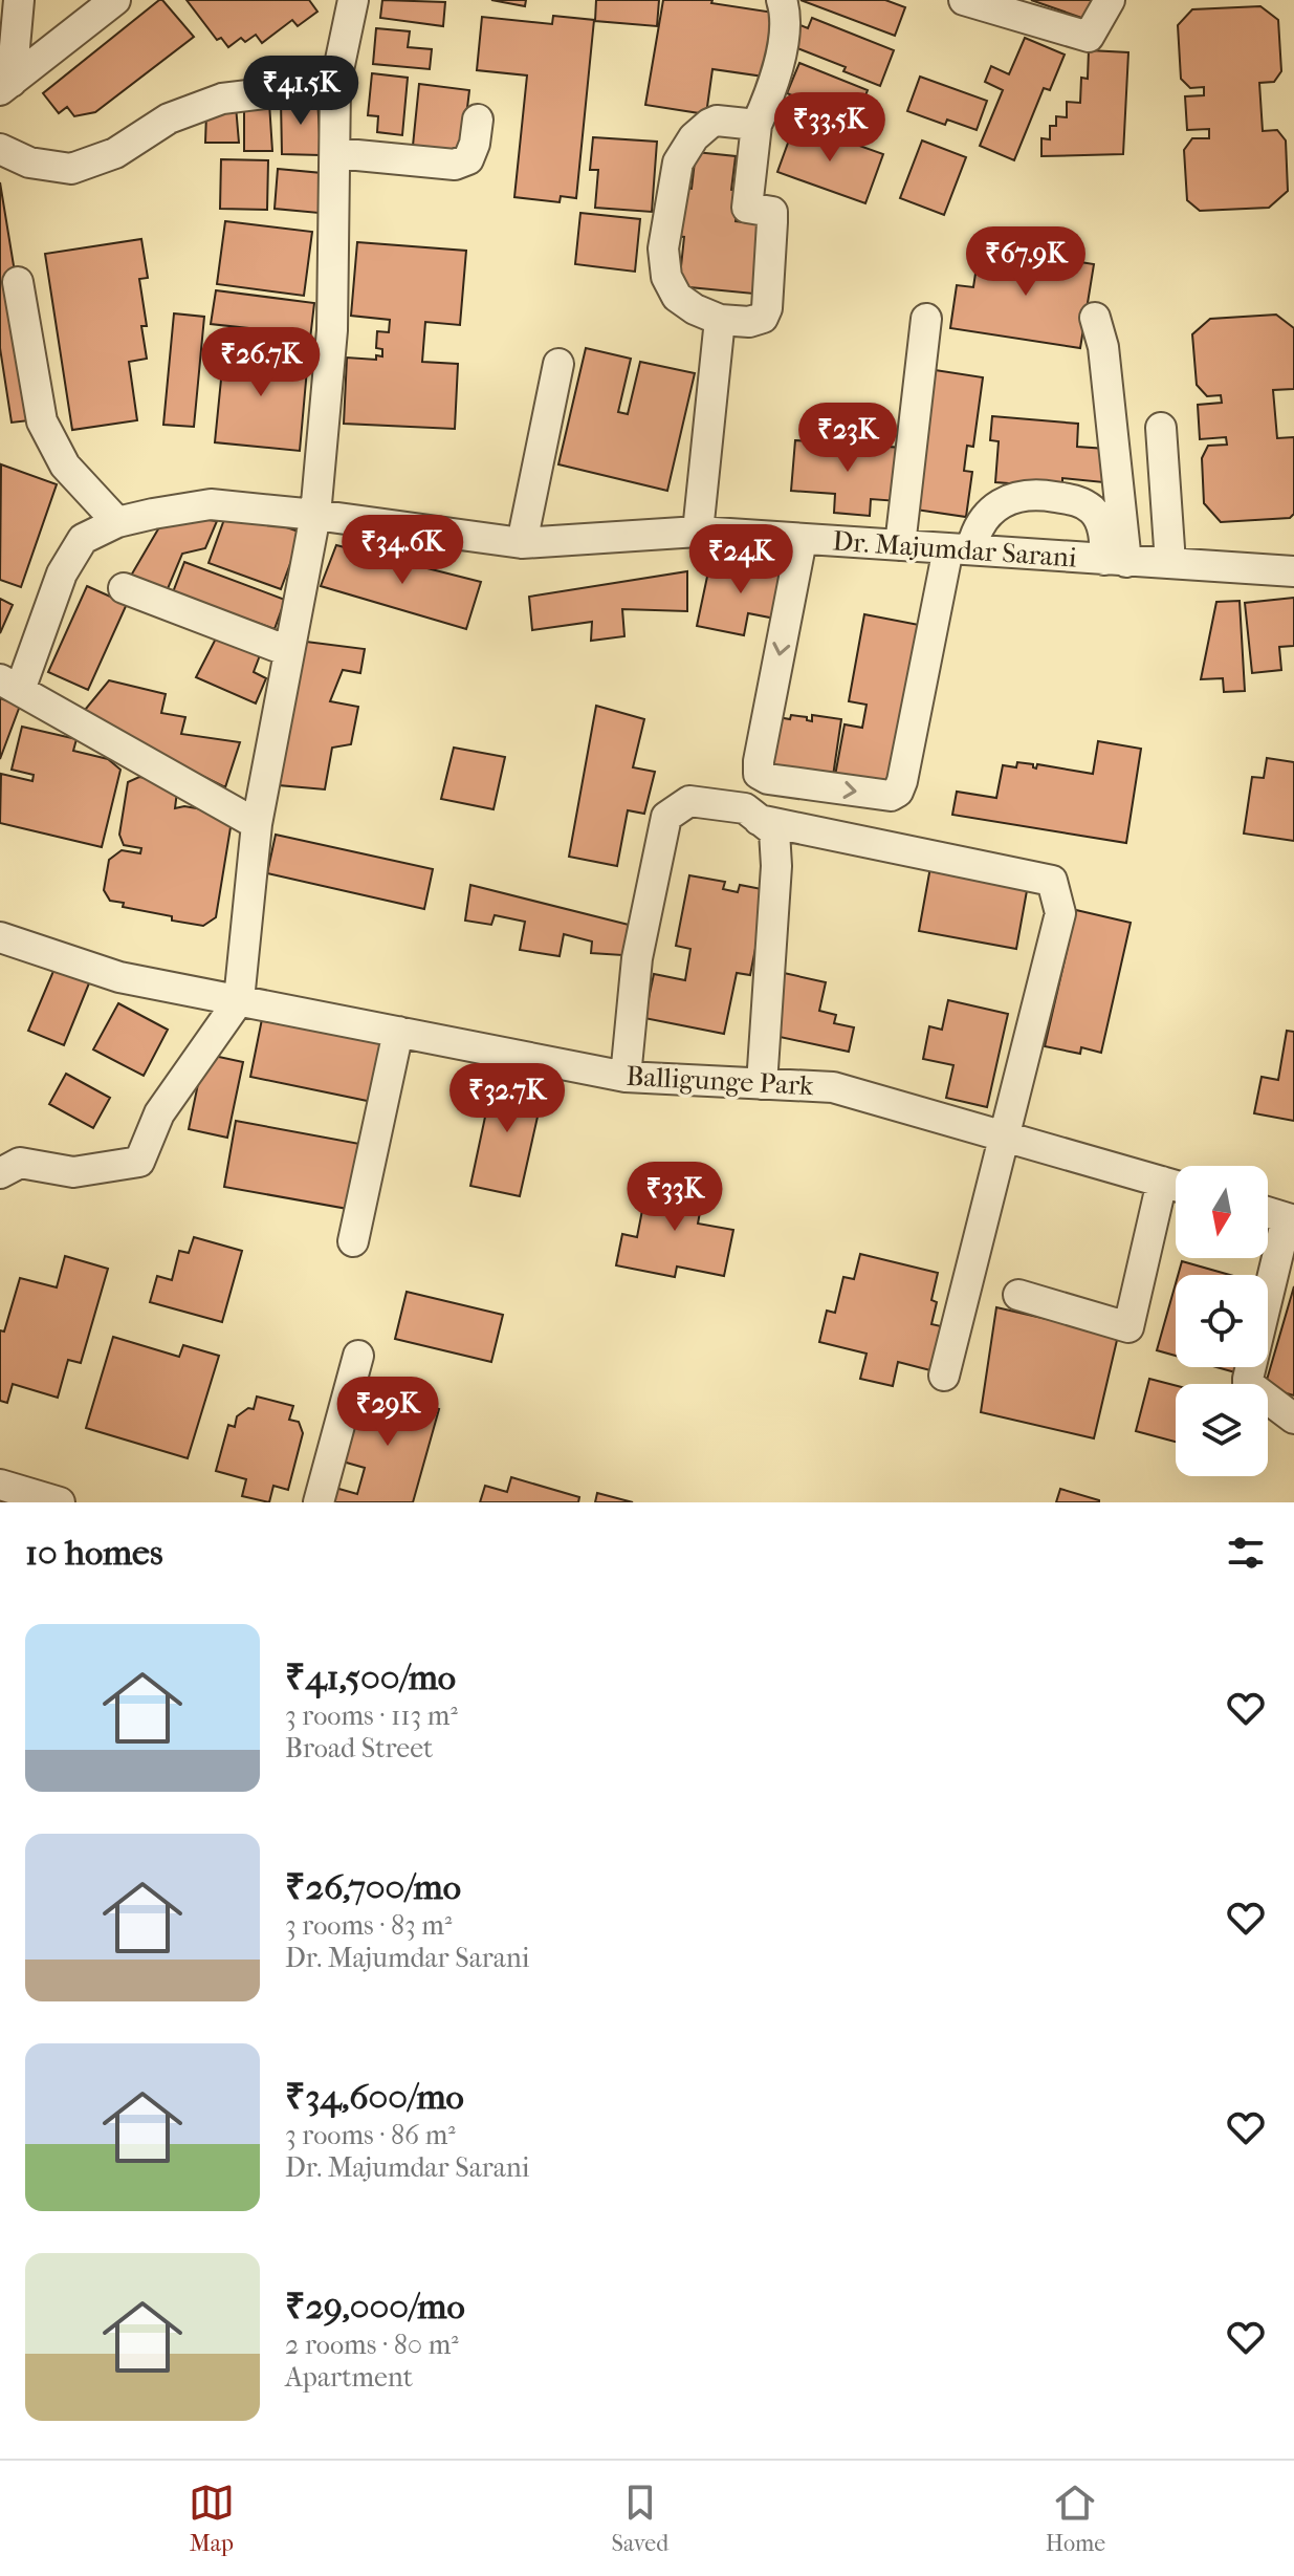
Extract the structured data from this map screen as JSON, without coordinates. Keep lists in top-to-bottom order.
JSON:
{
  "streets": {
    "street": ["Dr. Majumdar Sarani", "Balligunge Park"]
  },
  "north": "bottom",
  "page": {
    "price": [
      "₹41.5K",
      "₹33.5K",
      "₹67.9K",
      "₹26.7K",
      "₹23K",
      "₹34.6K",
      "₹24K",
      "₹32.7K",
      "₹33K",
      "₹29K"
    ],
    "heading": "10 homes",
    "list": [
      {
        "name": "₹41,500/mo",
        "note": "3 rooms · 113 m² · Broad Street"
      },
      {
        "name": "₹26,700/mo",
        "note": "3 rooms · 83 m² · Dr. Majumdar Sarani"
      },
      {
        "name": "₹34,600/mo",
        "note": "3 rooms · 86 m² · Dr. Majumdar Sarani"
      },
      {
        "name": "₹29,000/mo",
        "note": "2 rooms · 80 m² · Apartment"
      }
    ],
    "tabs": ["Map", "Saved", "Home"]
  }
}
